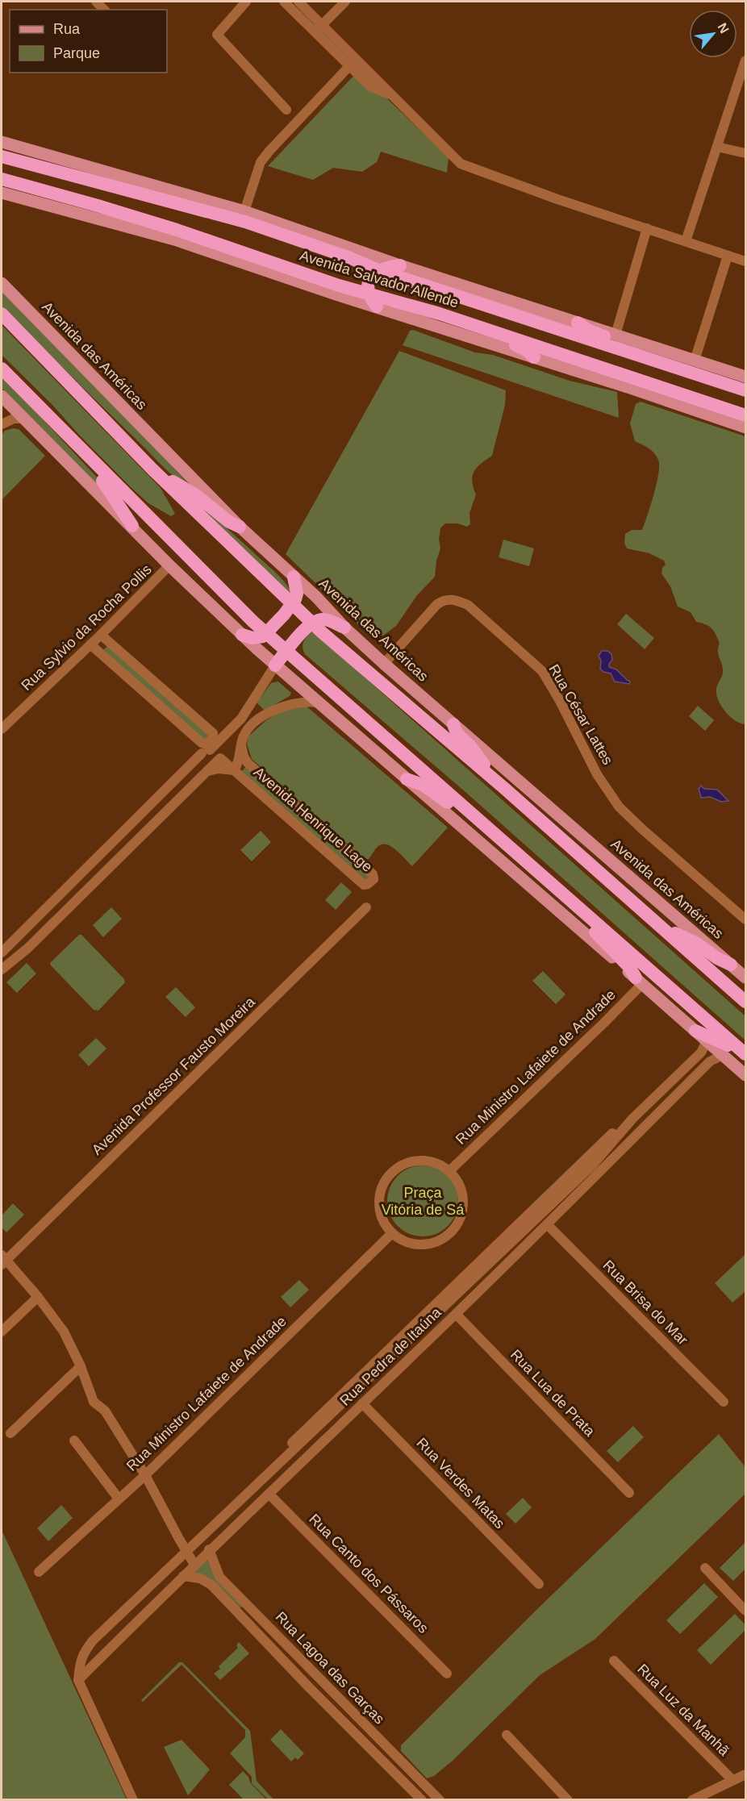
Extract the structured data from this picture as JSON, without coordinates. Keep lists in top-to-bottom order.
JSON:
{
  "streets": {
    "highway": ["Avenida Salvador Allende"],
    "main road": ["Avenida das Américas"],
    "street": [
      "Rua Sylvio da Rocha Pollis",
      "Rua César Lattes",
      "Avenida Henrique Lage",
      "Rua Ministro Lafaiete de Andrade",
      "Avenida Professor Fausto Moreira",
      "Rua Brisa do Mar",
      "Rua Pedra de Itaúna",
      "Rua Lua de Prata",
      "Rua Verdes Matas",
      "Rua Canto dos Pássaros",
      "Rua Lagoa das Garças",
      "Rua Luz da Manhã"
    ]
  },
  "crossings": [
    ["Avenida das Américas", "Rua César Lattes"],
    ["Rua Brisa do Mar", "Rua Pedra de Itaúna"],
    ["Rua Pedra de Itaúna", "Rua Lua de Prata"],
    ["Rua Pedra de Itaúna", "Rua Verdes Matas"],
    ["Rua Pedra de Itaúna", "Rua Canto dos Pássaros"],
    ["Rua Pedra de Itaúna", "Rua Lagoa das Garças"]
  ],
  "parks": ["Praça Vitória de Sá"],
  "legend": ["Rua", "Parque"],
  "north": "top right"
}
